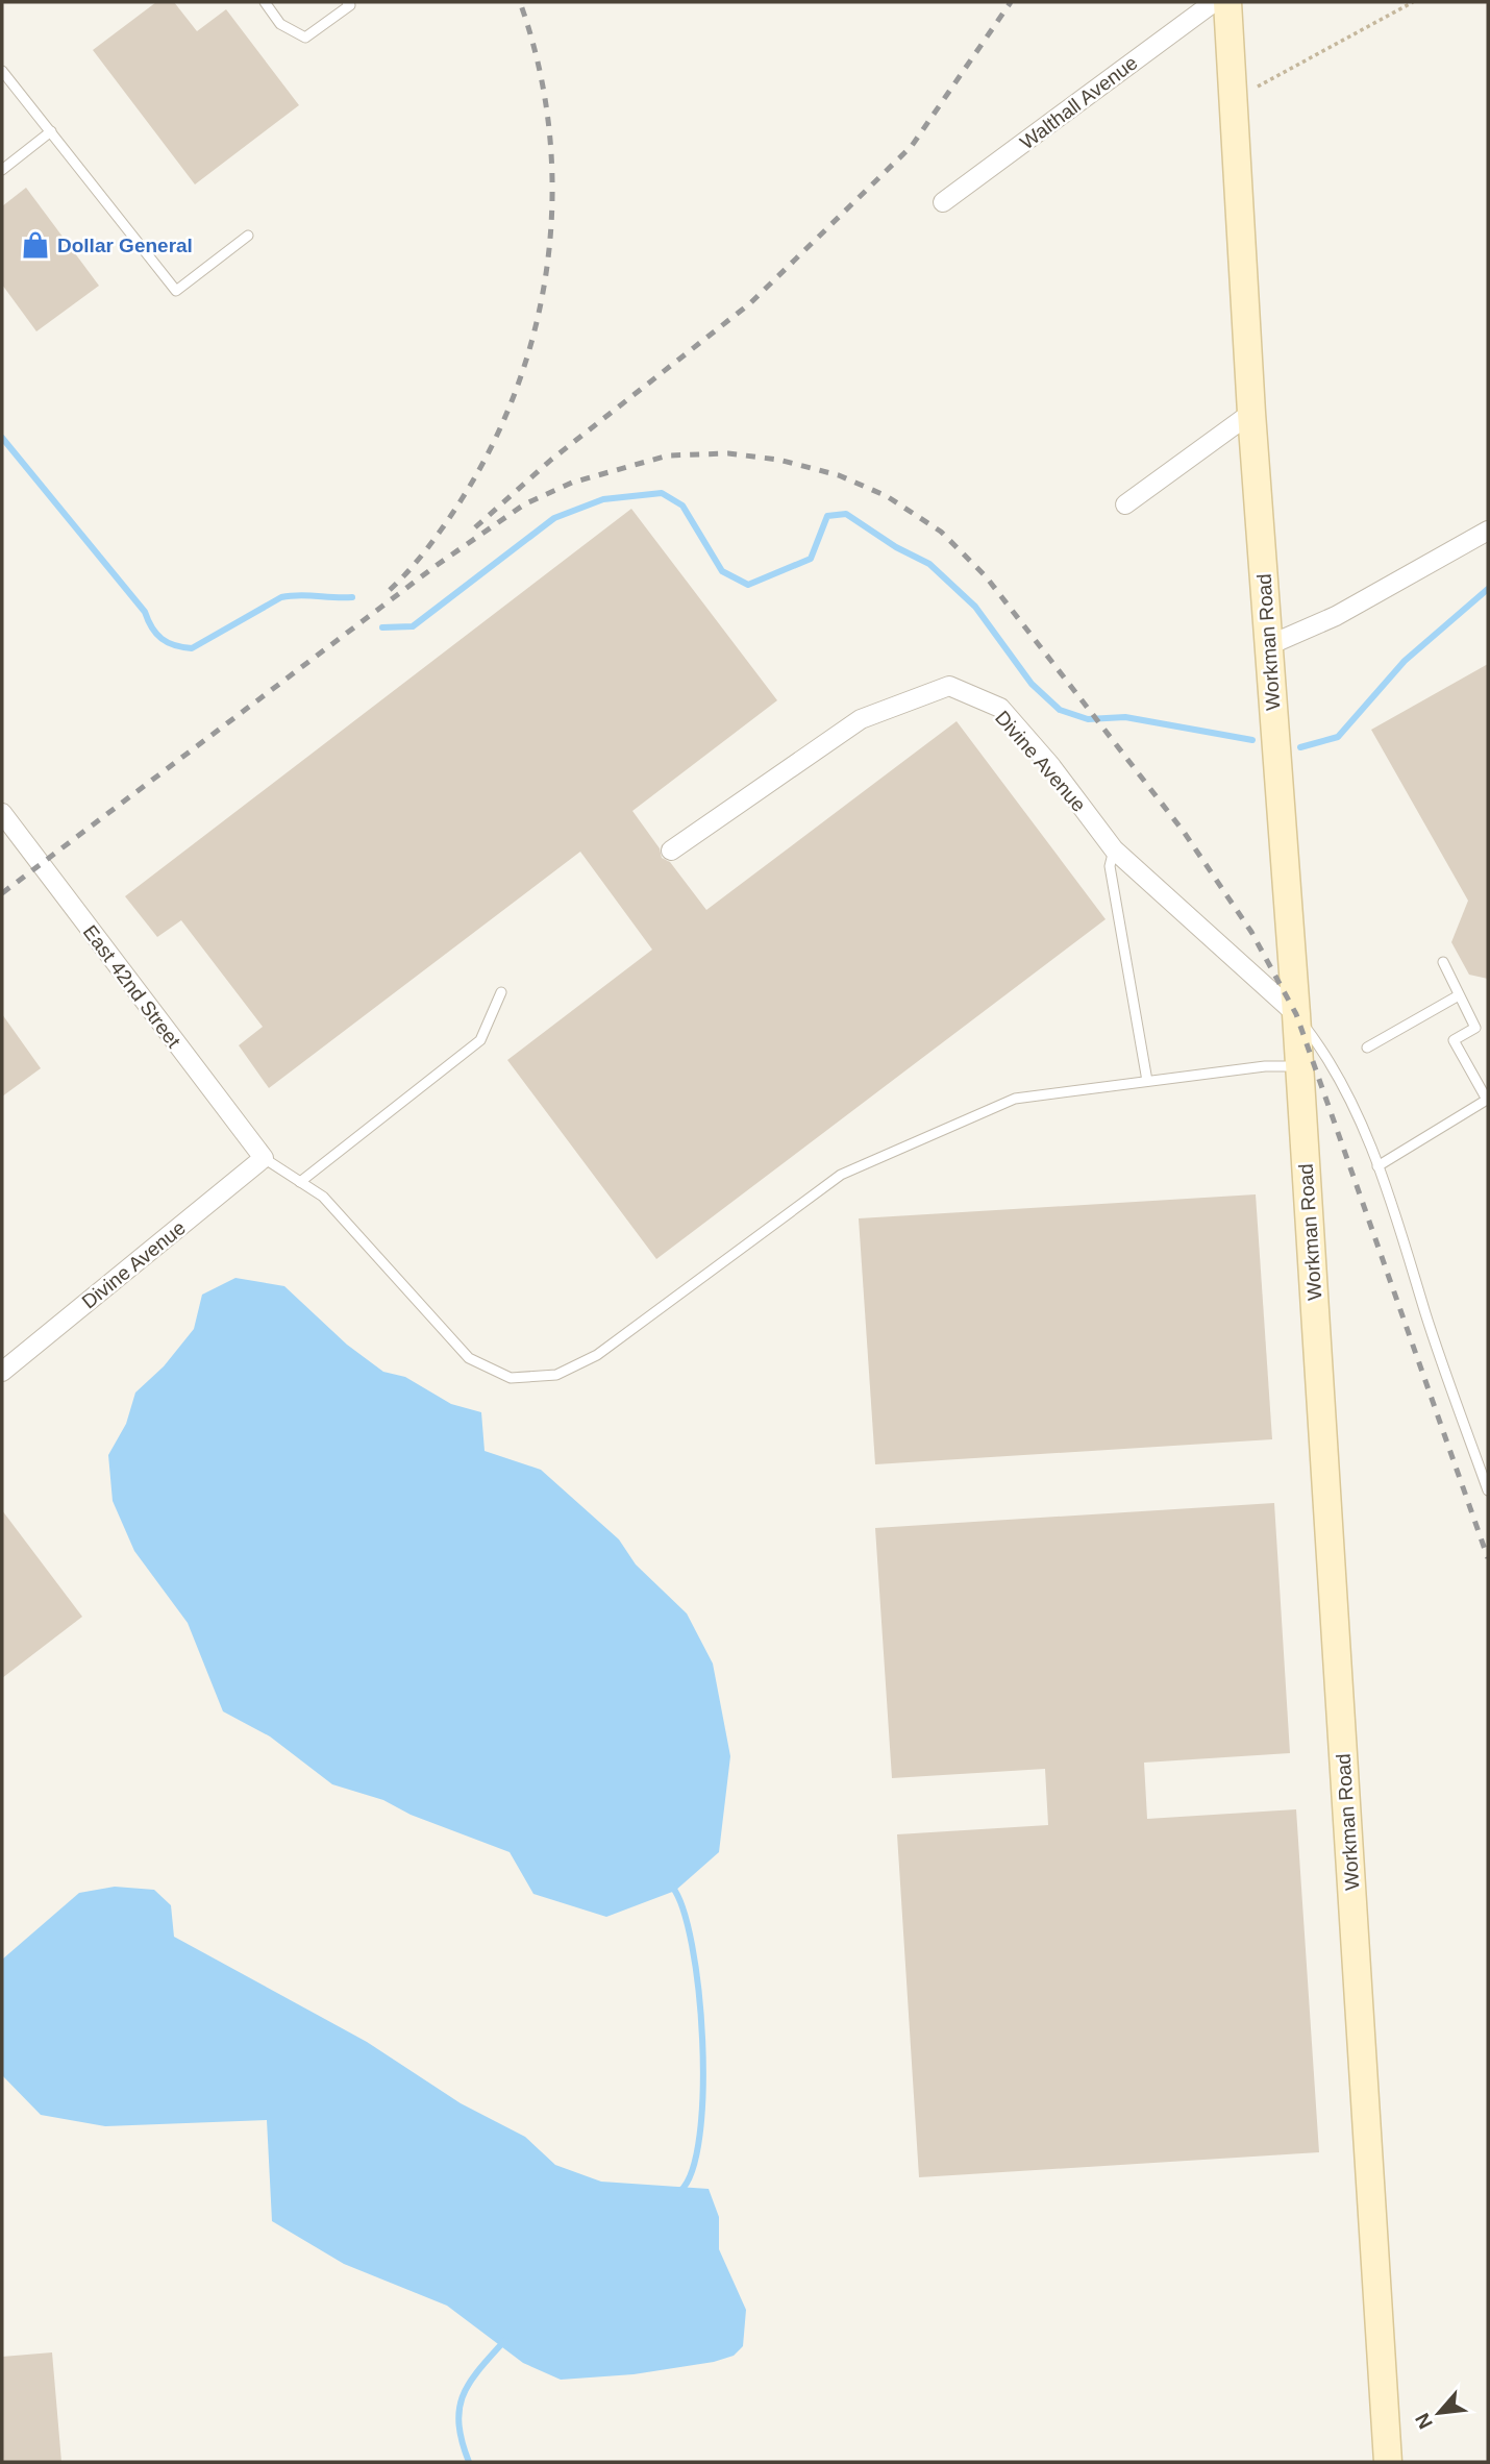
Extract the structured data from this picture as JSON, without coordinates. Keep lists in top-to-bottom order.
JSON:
{
  "streets": {
    "street": [
      "Walthall Avenue",
      "Workman Road",
      "Divine Avenue",
      "East 42nd Street"
    ]
  },
  "crossings": [
    ["Workman Road", "Divine Avenue"],
    ["Divine Avenue", "East 42nd Street"]
  ],
  "places": {
    "shop": ["Dollar General"]
  },
  "north": "bottom left"
}
